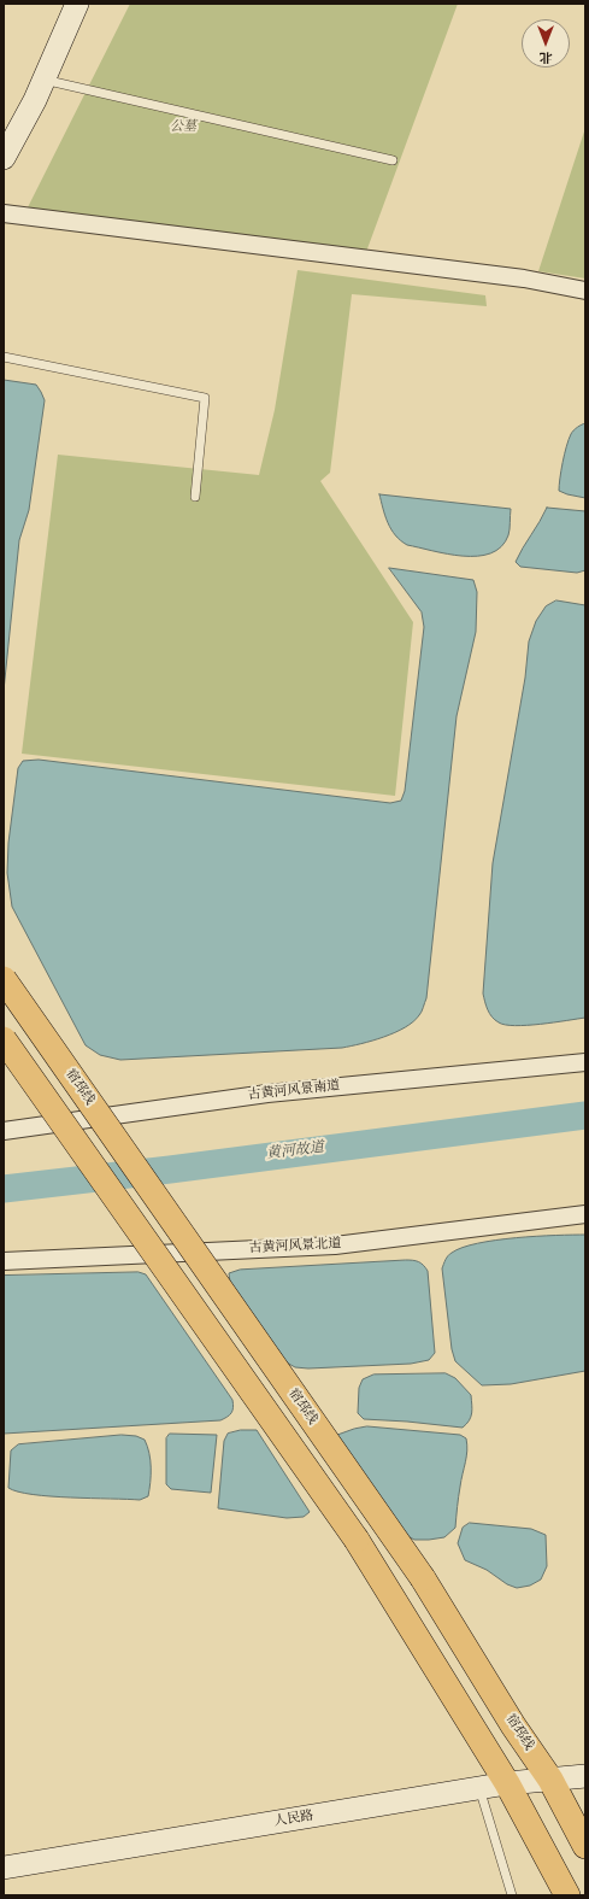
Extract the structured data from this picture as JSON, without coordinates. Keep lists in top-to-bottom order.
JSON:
{
  "streets": {
    "main road": ["宿邳线"],
    "street": ["古黄河风景南道", "古黄河风景北道", "人民路"]
  },
  "crossings": [
    ["宿邳线", "人民路"]
  ],
  "water": ["黄河故道"],
  "parks": ["公墓"],
  "north": "bottom"
}
